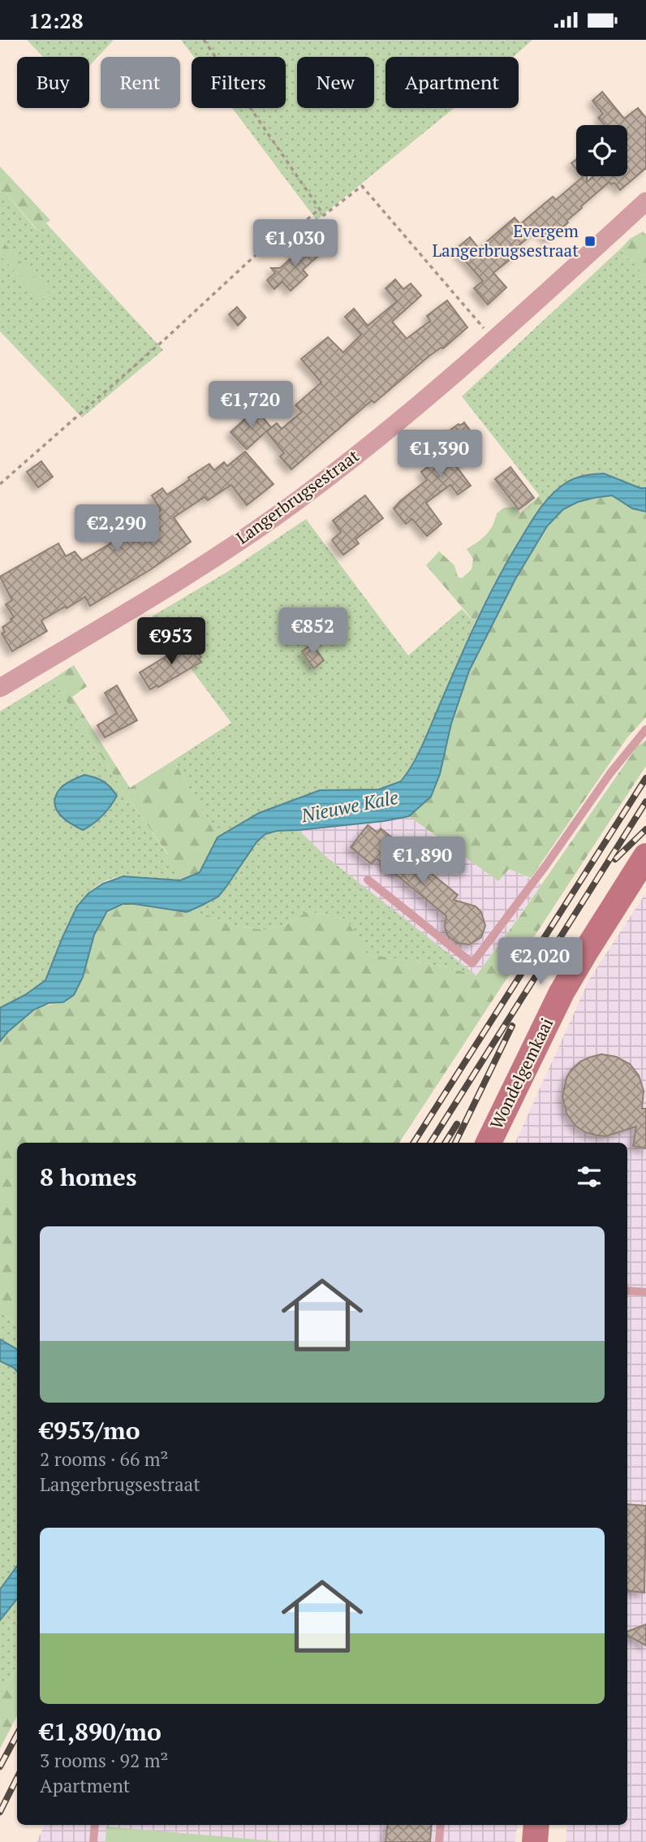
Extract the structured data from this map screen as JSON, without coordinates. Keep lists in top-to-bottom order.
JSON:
{
  "streets": {
    "main road": ["Wondelgemkaai"],
    "street": ["Langerbrugsestraat"]
  },
  "water": ["Nieuwe Kale"],
  "places": {
    "transit": ["Evergem Langerbrugsestraat"]
  },
  "page": {
    "status": "12:28",
    "chip": [
      "Buy",
      "Rent",
      "Filters",
      "New",
      "Apartment"
    ],
    "price": [
      "€1,030",
      "€1,720",
      "€1,390",
      "€2,290",
      "€852",
      "€953",
      "€1,890",
      "€2,020"
    ],
    "heading": "8 homes",
    "list": [
      {
        "name": "€953/mo",
        "note": "2 rooms · 66 m² · Langerbrugsestraat"
      },
      {
        "name": "€1,890/mo",
        "note": "3 rooms · 92 m² · Apartment"
      }
    ]
  }
}
